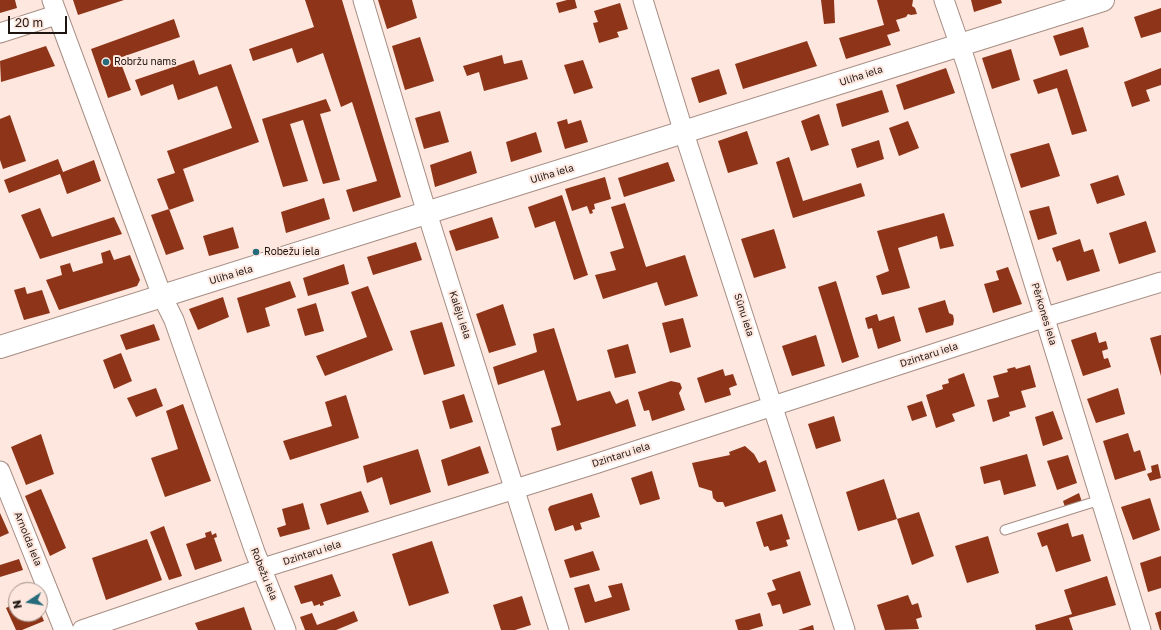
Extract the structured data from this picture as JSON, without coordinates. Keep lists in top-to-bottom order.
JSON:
{
  "streets": {
    "main road": ["Uliha iela"],
    "street": [
      "Pērkones iela",
      "Kalēju iela",
      "Sūnu iela",
      "Dzintaru iela",
      "Arnolda iela",
      "Robežu iela"
    ]
  },
  "crossings": [
    ["Uliha iela", "Pērkones iela"],
    ["Uliha iela", "Kalēju iela"],
    ["Uliha iela", "Sūnu iela"],
    ["Uliha iela", "Robežu iela"],
    ["Pērkones iela", "Dzintaru iela"],
    ["Kalēju iela", "Dzintaru iela"],
    ["Sūnu iela", "Dzintaru iela"],
    ["Dzintaru iela", "Robežu iela"]
  ],
  "places": ["Robržu nams", "Robežu iela"],
  "scale_bar": "20 m",
  "north": "left"
}
